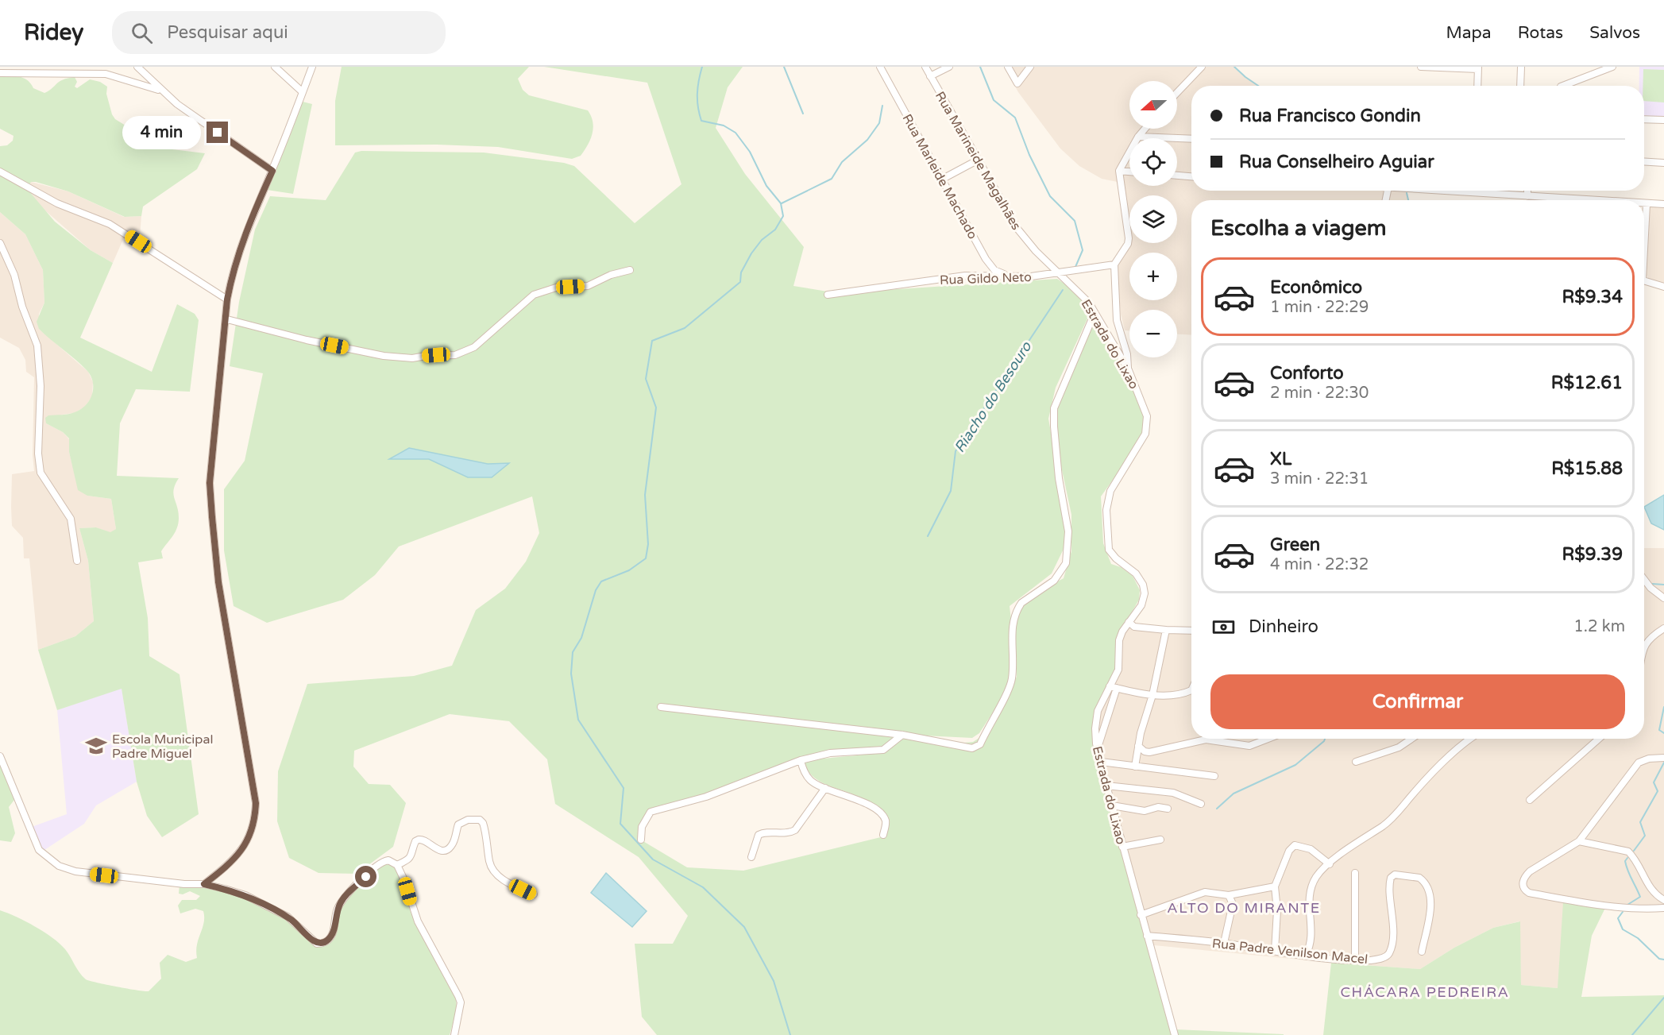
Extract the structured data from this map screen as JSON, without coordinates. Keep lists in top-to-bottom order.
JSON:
{
  "streets": {
    "street": [
      "Rua Marineide Magalhães",
      "Rua Marleide Machado",
      "Rua Gildo Neto",
      "Estrada do Lixao",
      "Rua Padre Venilson Macel"
    ]
  },
  "crossings": [
    ["Rua Marineide Magalhães", "Rua Gildo Neto"],
    ["Rua Marineide Magalhães", "Estrada do Lixao"],
    ["Rua Marleide Machado", "Rua Gildo Neto"],
    ["Rua Gildo Neto", "Estrada do Lixao"],
    ["Estrada do Lixao", "Rua Padre Venilson Macel"]
  ],
  "districts": ["ALTO DO MIRANTE", "CHÁCARA PEDREIRA"],
  "water": ["Riacho do Besouro"],
  "places": {
    "school or university": ["Escola Municipal Padre Miguel"]
  },
  "north": "left",
  "page": {
    "header": "Ridey",
    "search": "Pesquisar aqui",
    "nav": ["Mapa", "Rotas", "Salvos"],
    "map_buttons": ["+", "−"],
    "banner": ["Rua Francisco Gondin", "Rua Conselheiro Aguiar"],
    "bubble": "4 min",
    "heading": "Escolha a viagem",
    "list": [
      {
        "name": "Econômico",
        "note": "1 min · 22:29",
        "value": "R$9.34"
      },
      {
        "name": "Conforto",
        "note": "2 min · 22:30",
        "value": "R$12.61"
      },
      {
        "name": "XL",
        "note": "3 min · 22:31",
        "value": "R$15.88"
      },
      {
        "name": "Green",
        "note": "4 min · 22:32",
        "value": "R$9.39"
      }
    ],
    "pay": ["Dinheiro", "1.2 km"],
    "buttons": "Confirmar"
  }
}
